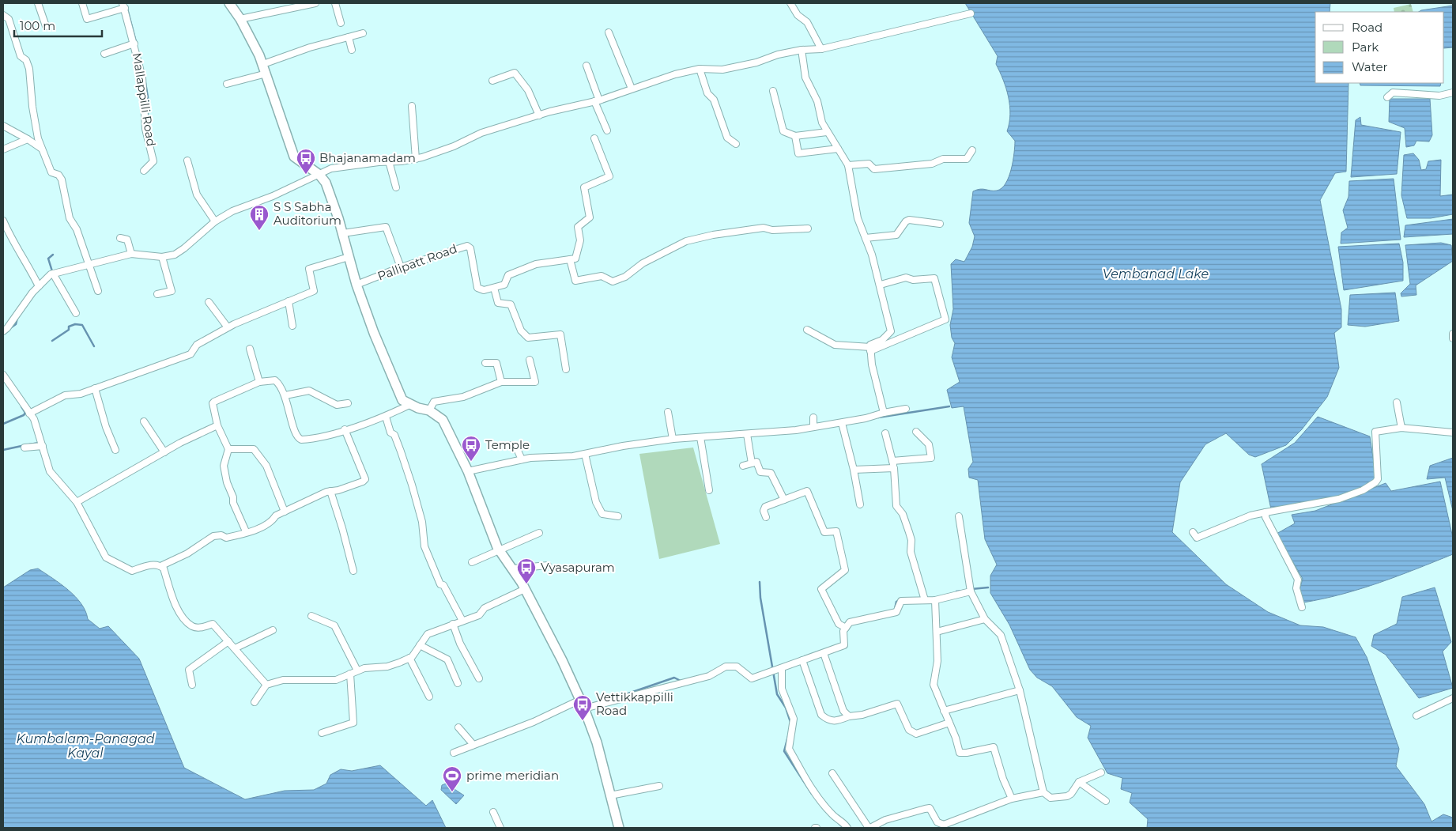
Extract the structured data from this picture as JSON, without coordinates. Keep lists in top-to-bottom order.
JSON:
{
  "streets": {
    "street": ["Mallappilli Road", "Pallipatt Road"]
  },
  "water": ["Vembanad Lake", "Kumbalam-Panagad Kayal"],
  "places": {
    "bus stop": [
      "Bhajanamadam",
      "Temple",
      "Vyasapuram",
      "Vettikkappilli Road"
    ],
    "building": ["S S Sabha Auditorium"],
    "sports": ["prime meridian"]
  },
  "legend": ["Road", "Park", "Water"],
  "scale_bar": "100 m"
}
